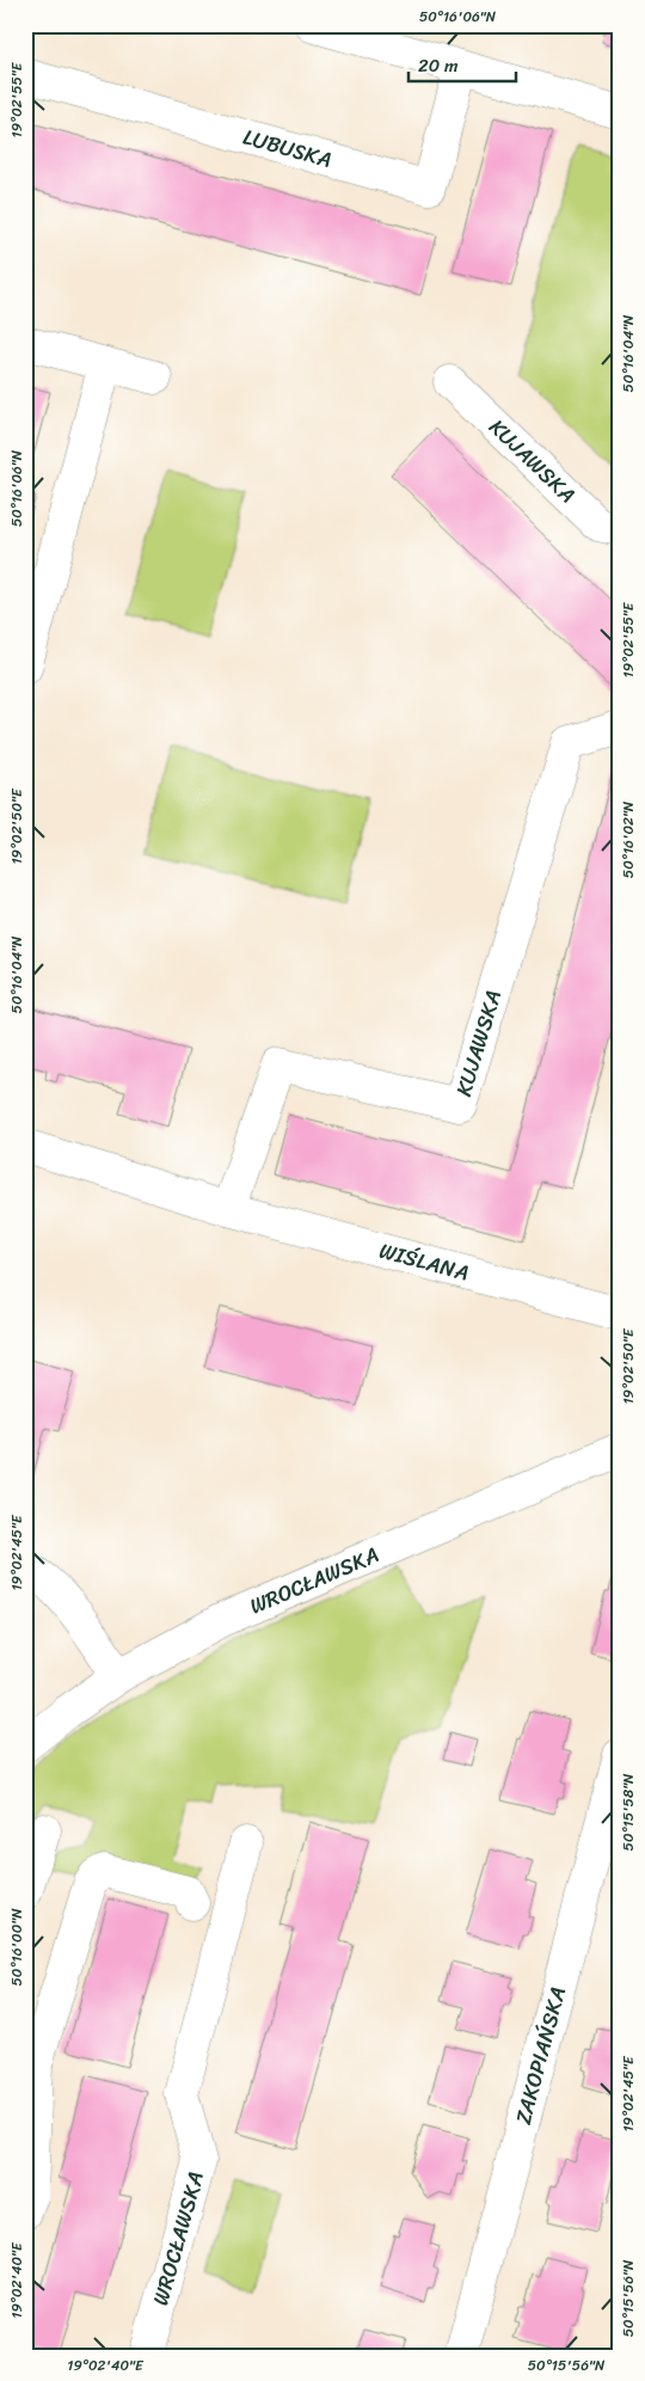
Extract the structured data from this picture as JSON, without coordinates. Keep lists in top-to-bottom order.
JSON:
{
  "streets": {
    "street": [
      "LUBUSKA",
      "KUJAWSKA",
      "WIŚLANA",
      "WROCŁAWSKA",
      "ZAKOPIAŃSKA"
    ]
  },
  "crossings": [
    ["KUJAWSKA", "WIŚLANA"]
  ],
  "scale_bar": "20 m",
  "coordinates": [
    "50°16'06\"N",
    "19°02'55\"E",
    "50°16'04\"N",
    "19°02'50\"E",
    "50°16'02\"N",
    "19°02'45\"E",
    "50°15'58\"N",
    "50°16'00\"N",
    "19°02'40\"E",
    "50°15'56\"N"
  ]
}
